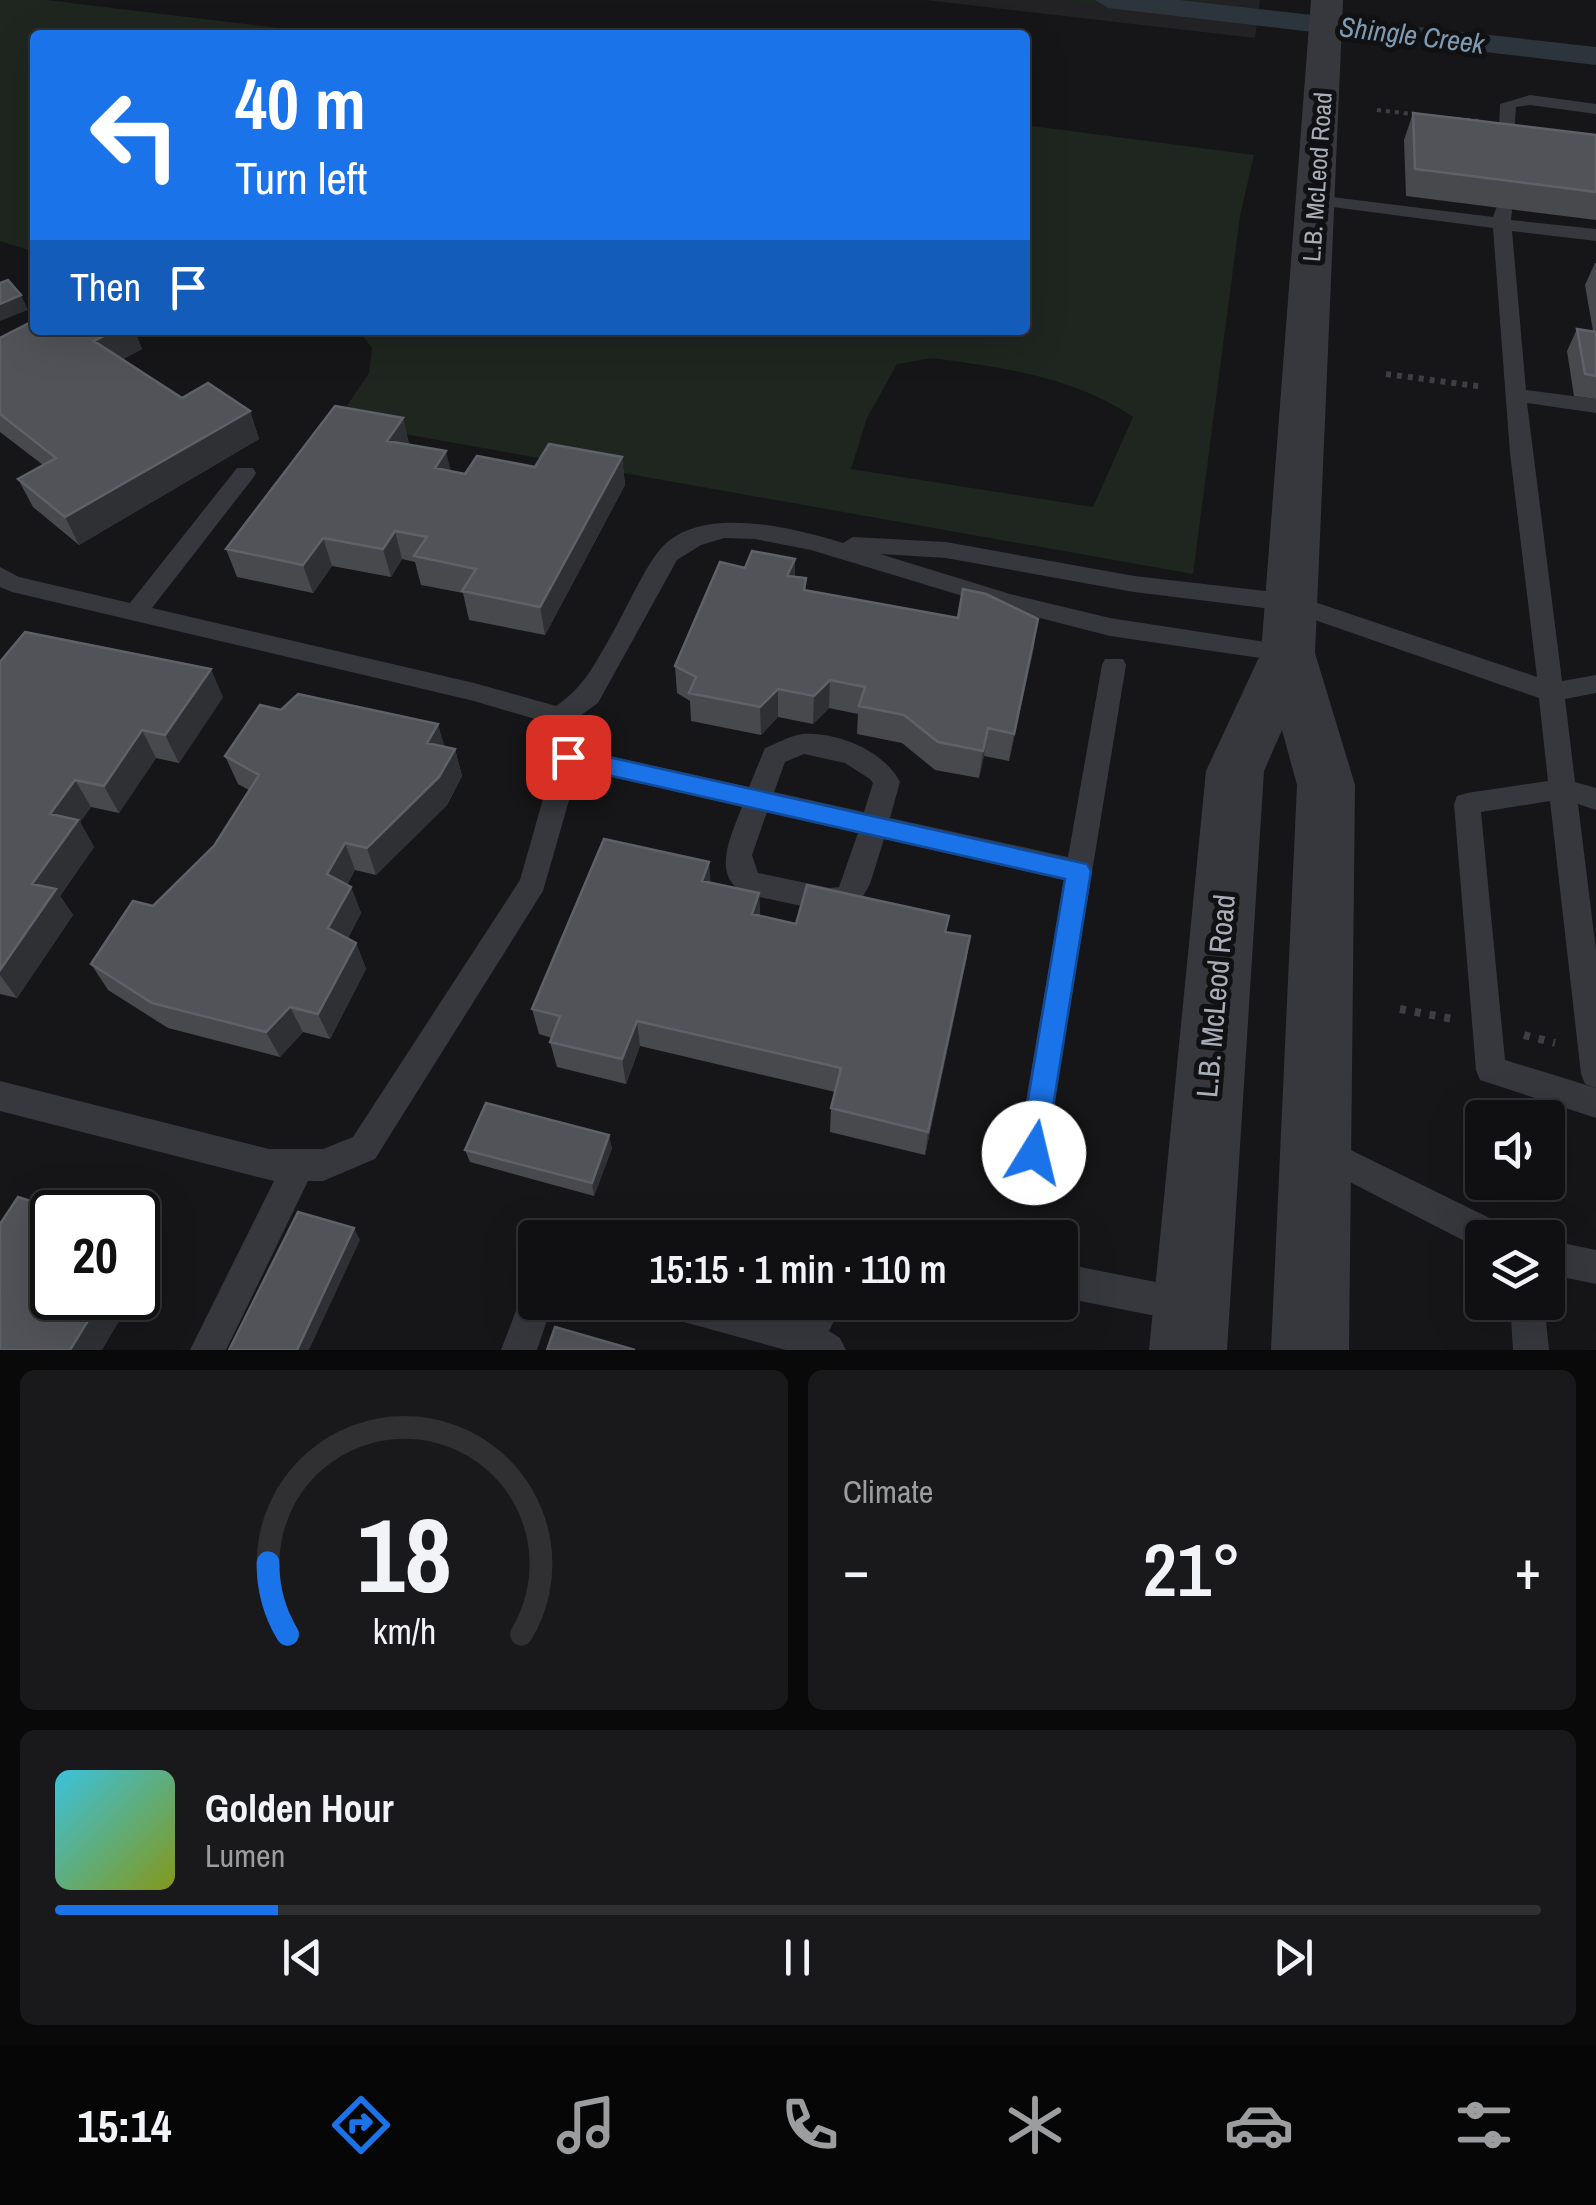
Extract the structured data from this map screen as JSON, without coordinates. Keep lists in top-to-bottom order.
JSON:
{
  "streets": {
    "street": ["L.B. McLeod Road"]
  },
  "water": ["Shingle Creek"],
  "page": {
    "turn": ["40 m", "Turn left"],
    "then": "Then",
    "limit": "20",
    "trip": "15:15 · 1 min · 110 m",
    "tile": "Climate",
    "heat": ["−", "21°", "+"],
    "song": ["Golden Hour", "Lumen"],
    "tabs": "15:14",
    "gauge": ["18", "km/h"]
  }
}
